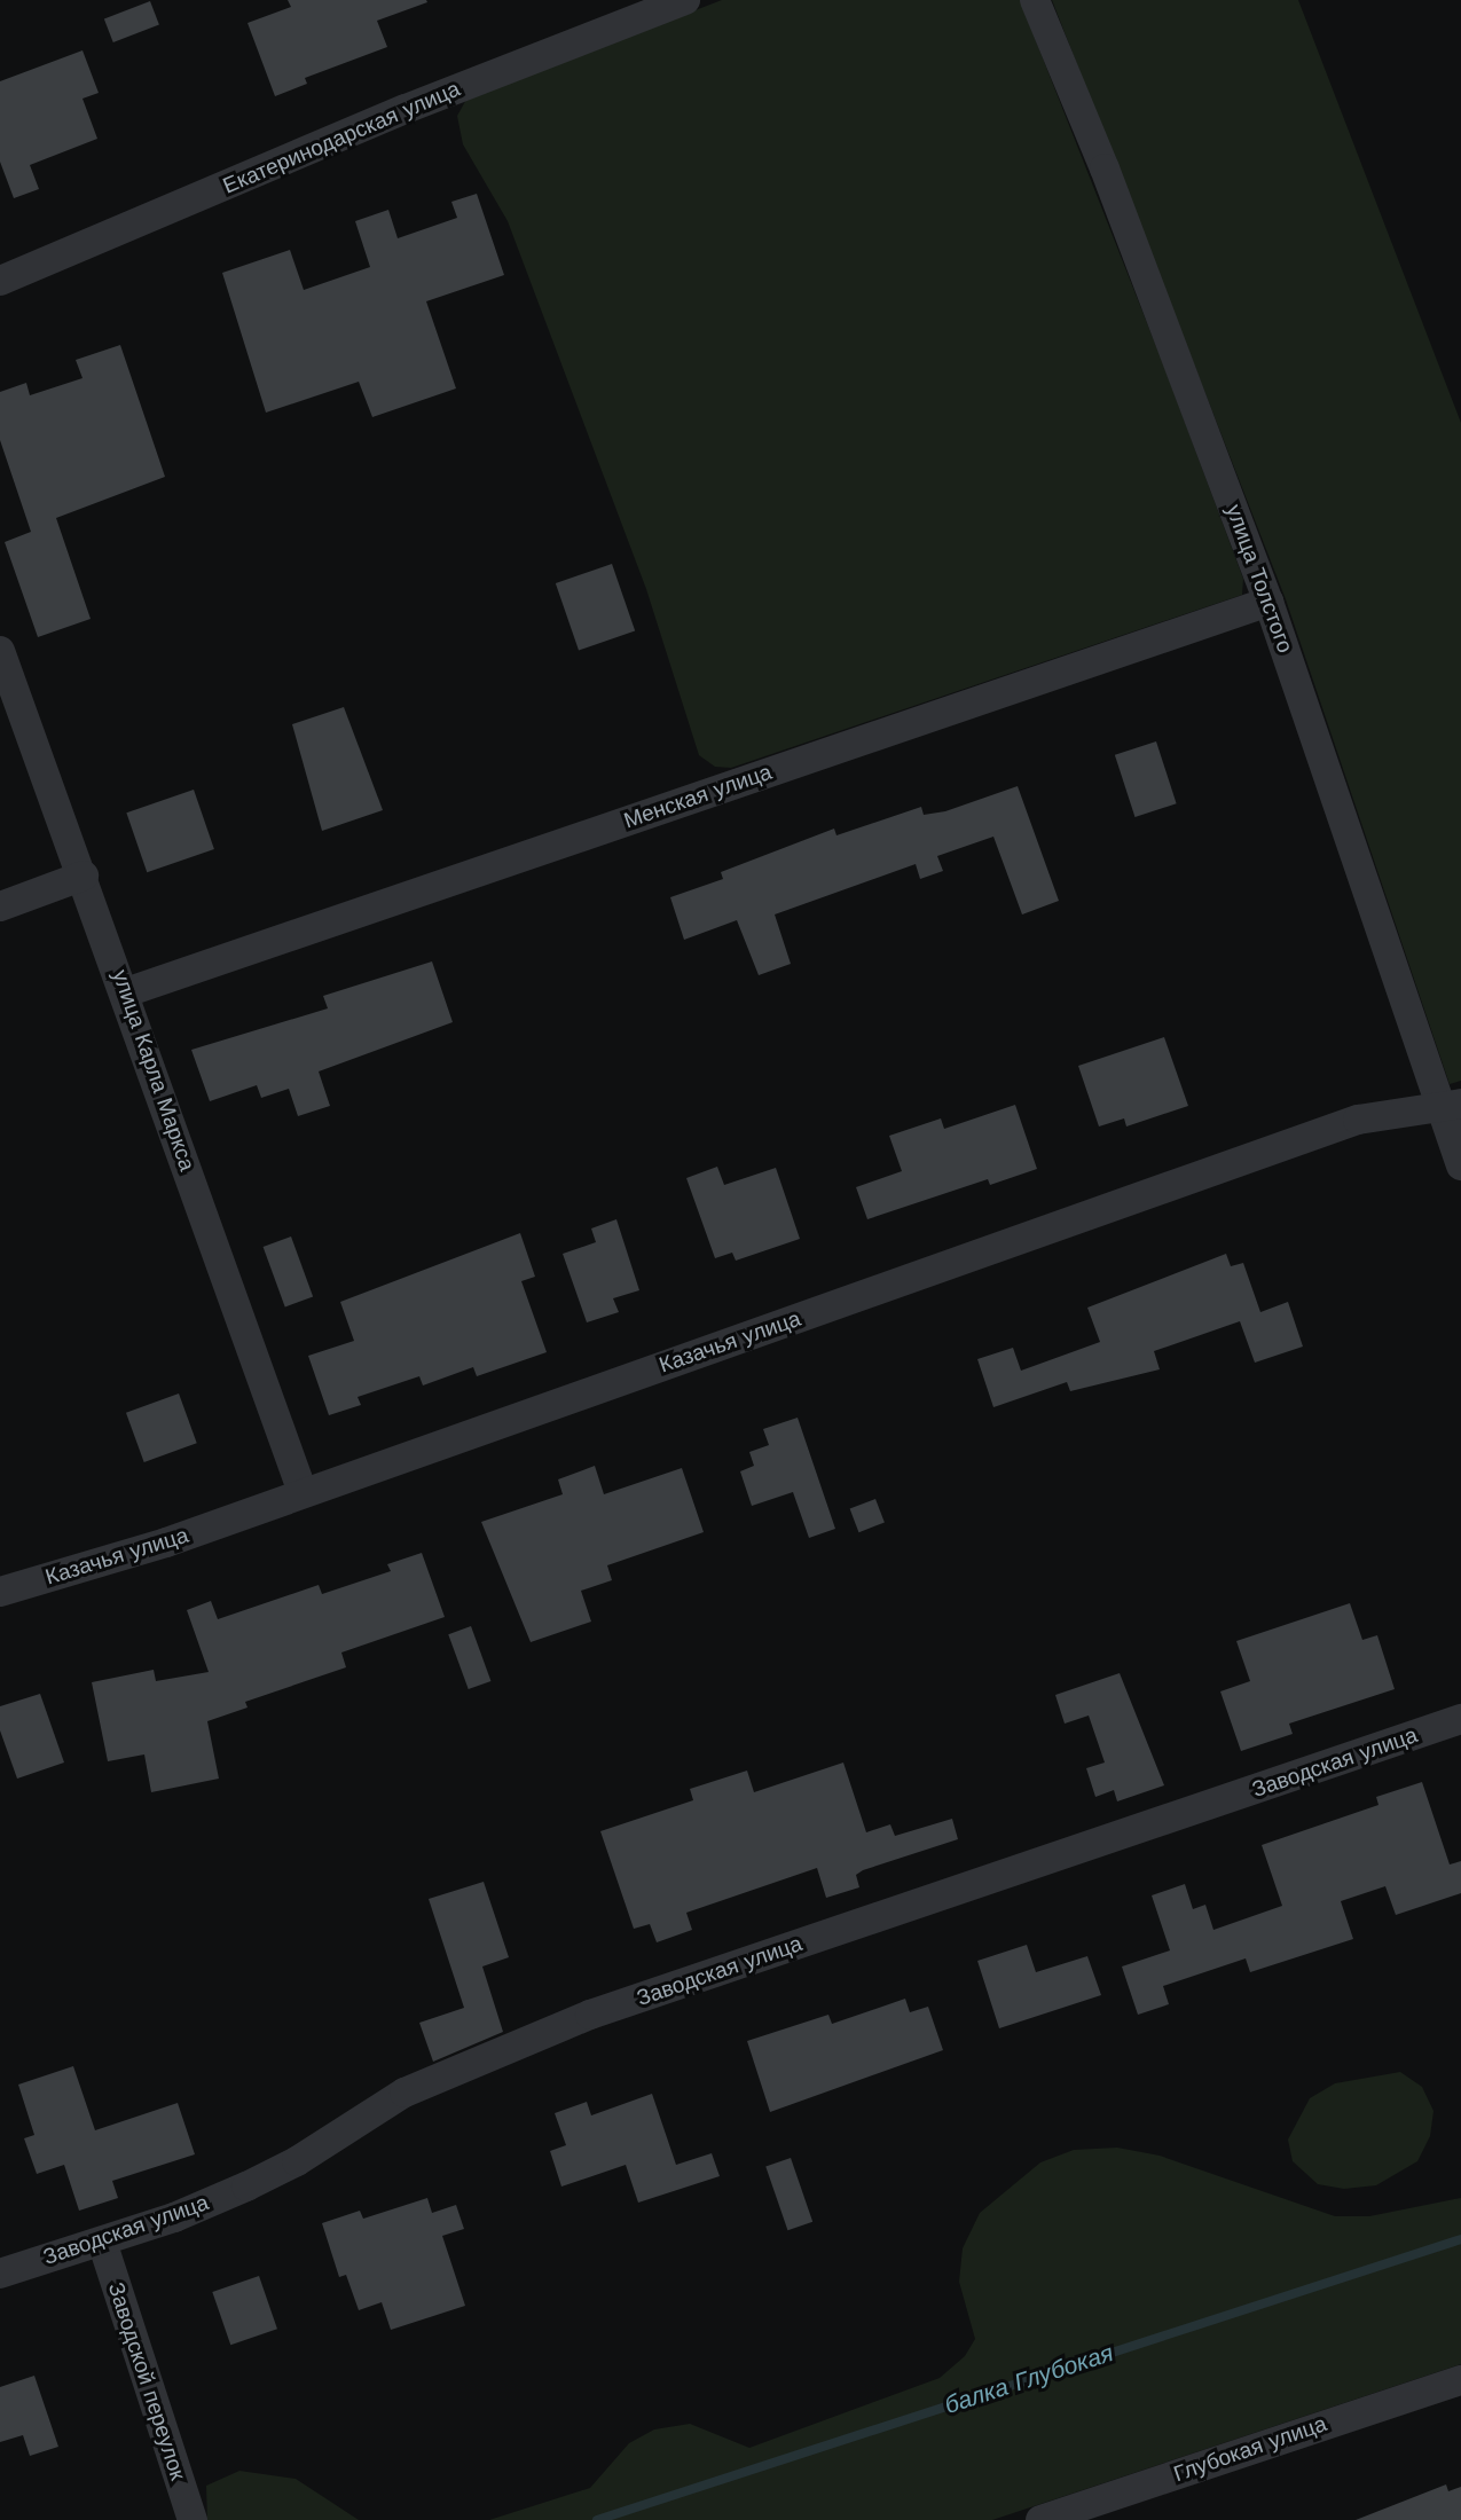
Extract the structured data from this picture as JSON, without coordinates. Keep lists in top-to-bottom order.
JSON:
{
  "streets": {
    "street": [
      "Екатеринодарская улица",
      "улица Толстого",
      "Менская улица",
      "улица Карла Маркса",
      "Казачья улица",
      "Заводская улица",
      "Заводской переулок",
      "Глубокая улица"
    ]
  },
  "crossings": [
    ["улица Толстого", "Менская улица"],
    ["улица Толстого", "Казачья улица"],
    ["Менская улица", "улица Карла Маркса"],
    ["улица Карла Маркса", "Казачья улица"],
    ["Заводская улица", "Заводской переулок"]
  ],
  "water": ["балка Глубокая"]
}
